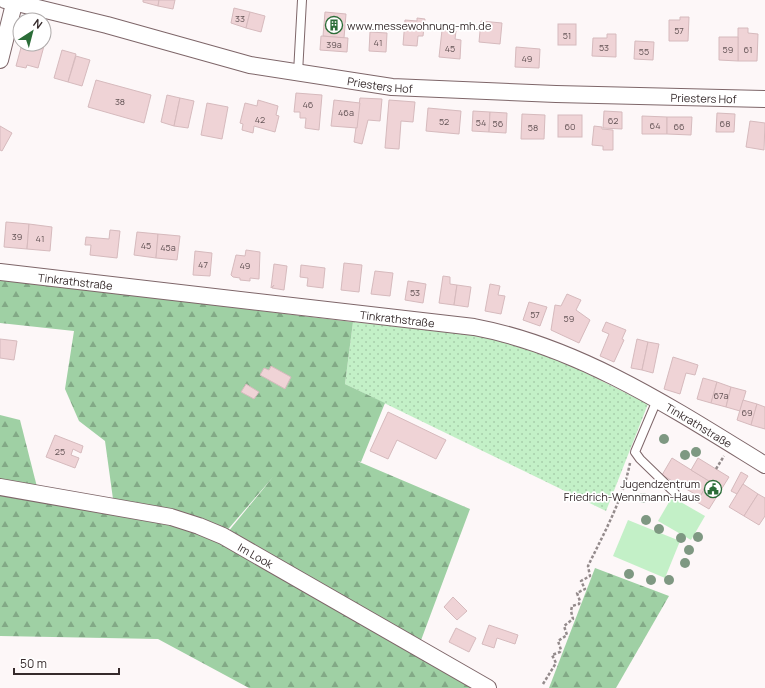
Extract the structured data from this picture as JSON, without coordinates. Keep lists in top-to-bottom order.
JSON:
{
  "streets": {
    "street": ["Priesters Hof", "Tinkrathstraße", "Im Look"]
  },
  "places": {
    "building": ["www.messewohnung-mh.de"],
    "public building": ["Jugendzentrum Friedrich-Wennmann-Haus"]
  },
  "house_numbers": [
    "33",
    "57",
    "51",
    "41",
    "39a",
    "53",
    "45",
    "59",
    "61",
    "55",
    "49",
    "38",
    "46",
    "46a",
    "42",
    "62",
    "52",
    "54",
    "56",
    "68",
    "64",
    "60",
    "66",
    "58",
    "39",
    "41",
    "45",
    "45a",
    "47",
    "49",
    "53",
    "57",
    "59",
    "67a",
    "69",
    "25"
  ],
  "scale_bar": "50 m",
  "north": "top right"
}
